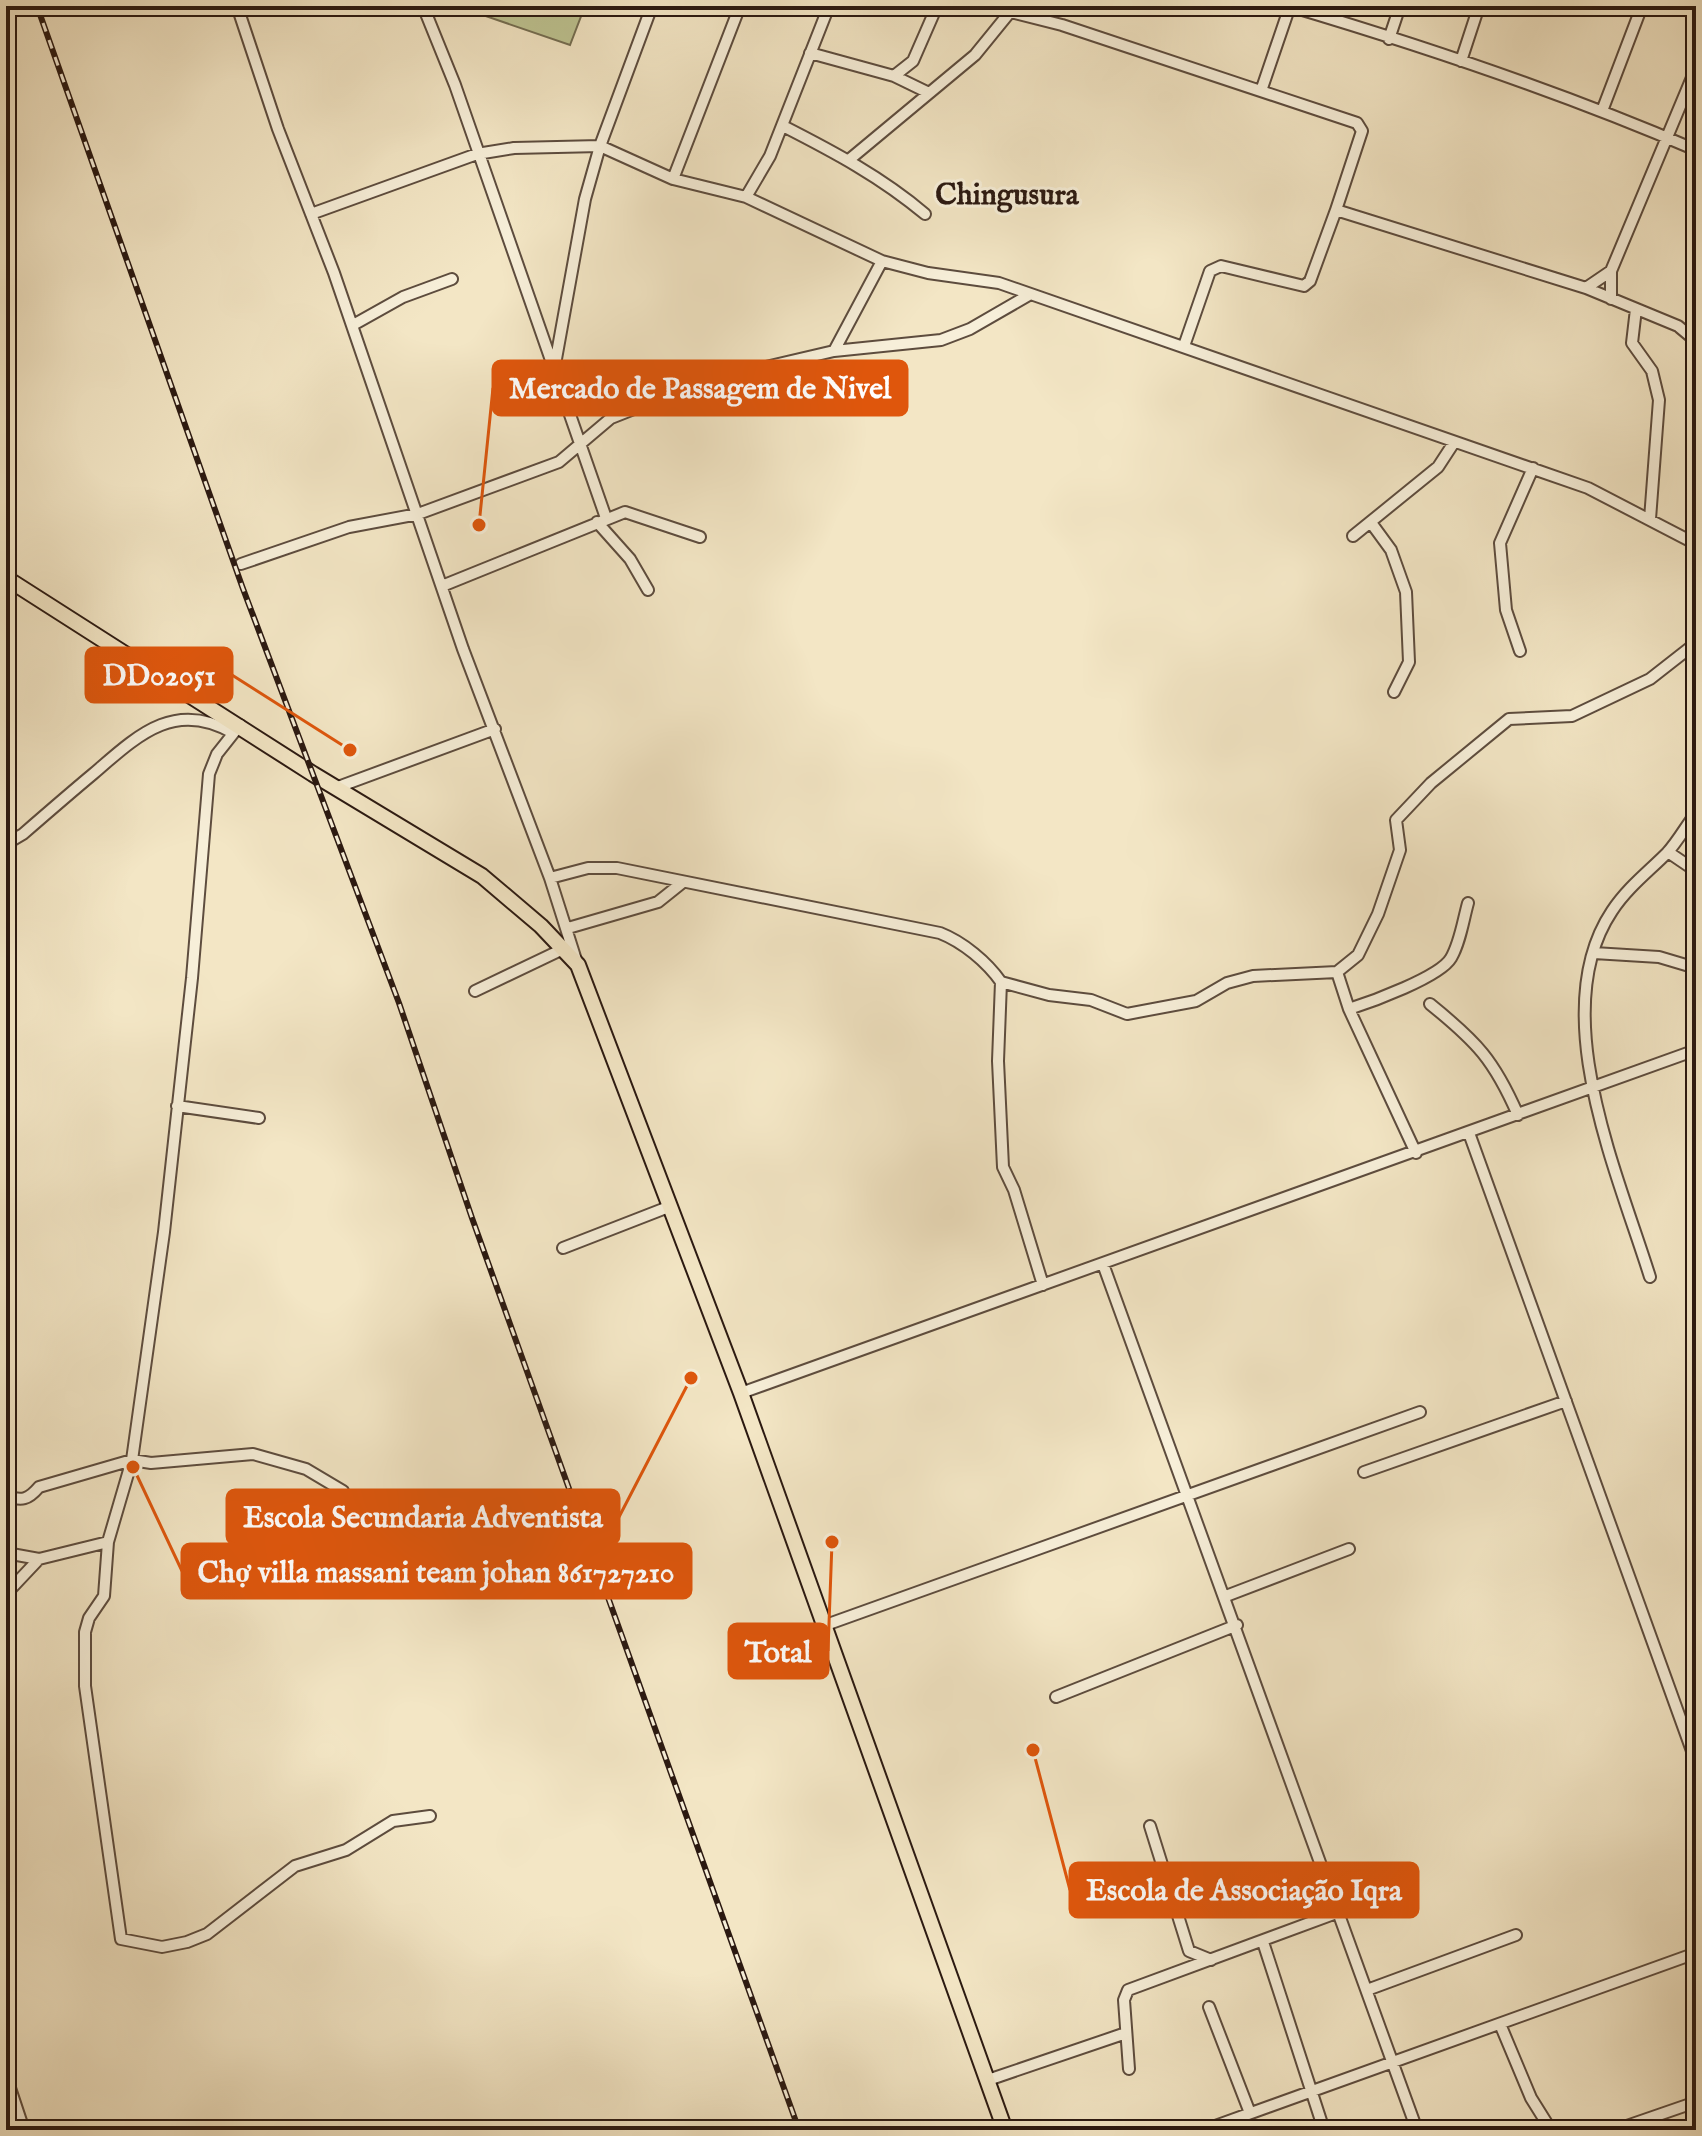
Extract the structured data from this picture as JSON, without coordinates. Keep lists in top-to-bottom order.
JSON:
{
  "districts": ["Chingusura"],
  "places": [
    "Mercado de Passagem de Nivel",
    "DD02051",
    "Escola Secundaria Adventista",
    "Chợ villa massani team johan 861727210",
    "Total",
    "Escola de Associação Iqra"
  ]
}
